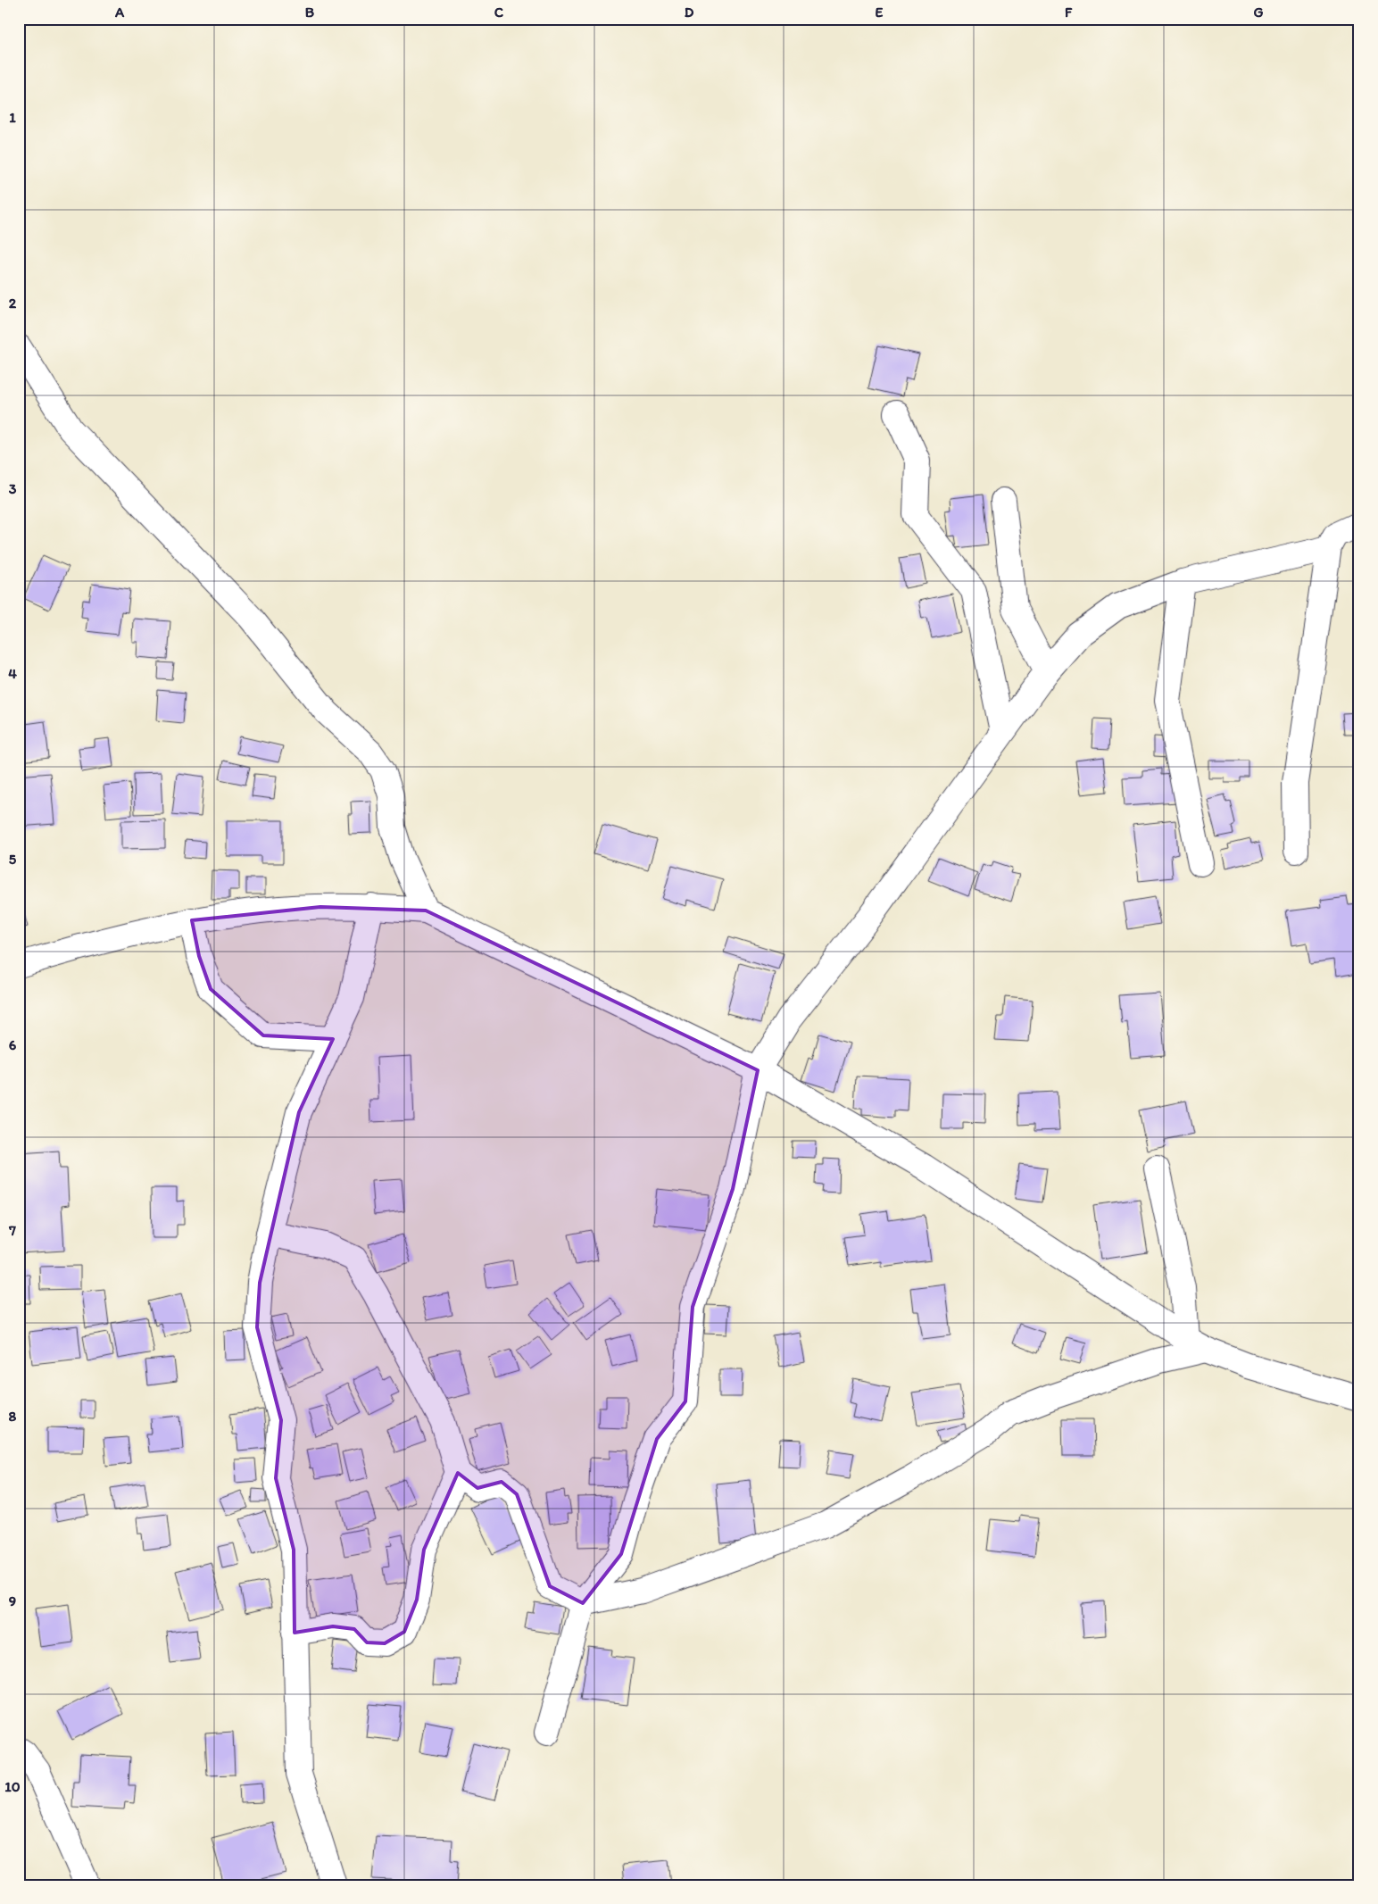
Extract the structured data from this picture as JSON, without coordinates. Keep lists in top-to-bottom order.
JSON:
{
  "grid": {
    "columns": [
      "A",
      "B",
      "C",
      "D",
      "E",
      "F",
      "G"
    ],
    "rows": [
      "1",
      "2",
      "3",
      "4",
      "5",
      "6",
      "7",
      "8",
      "9",
      "10"
    ]
  }
}
